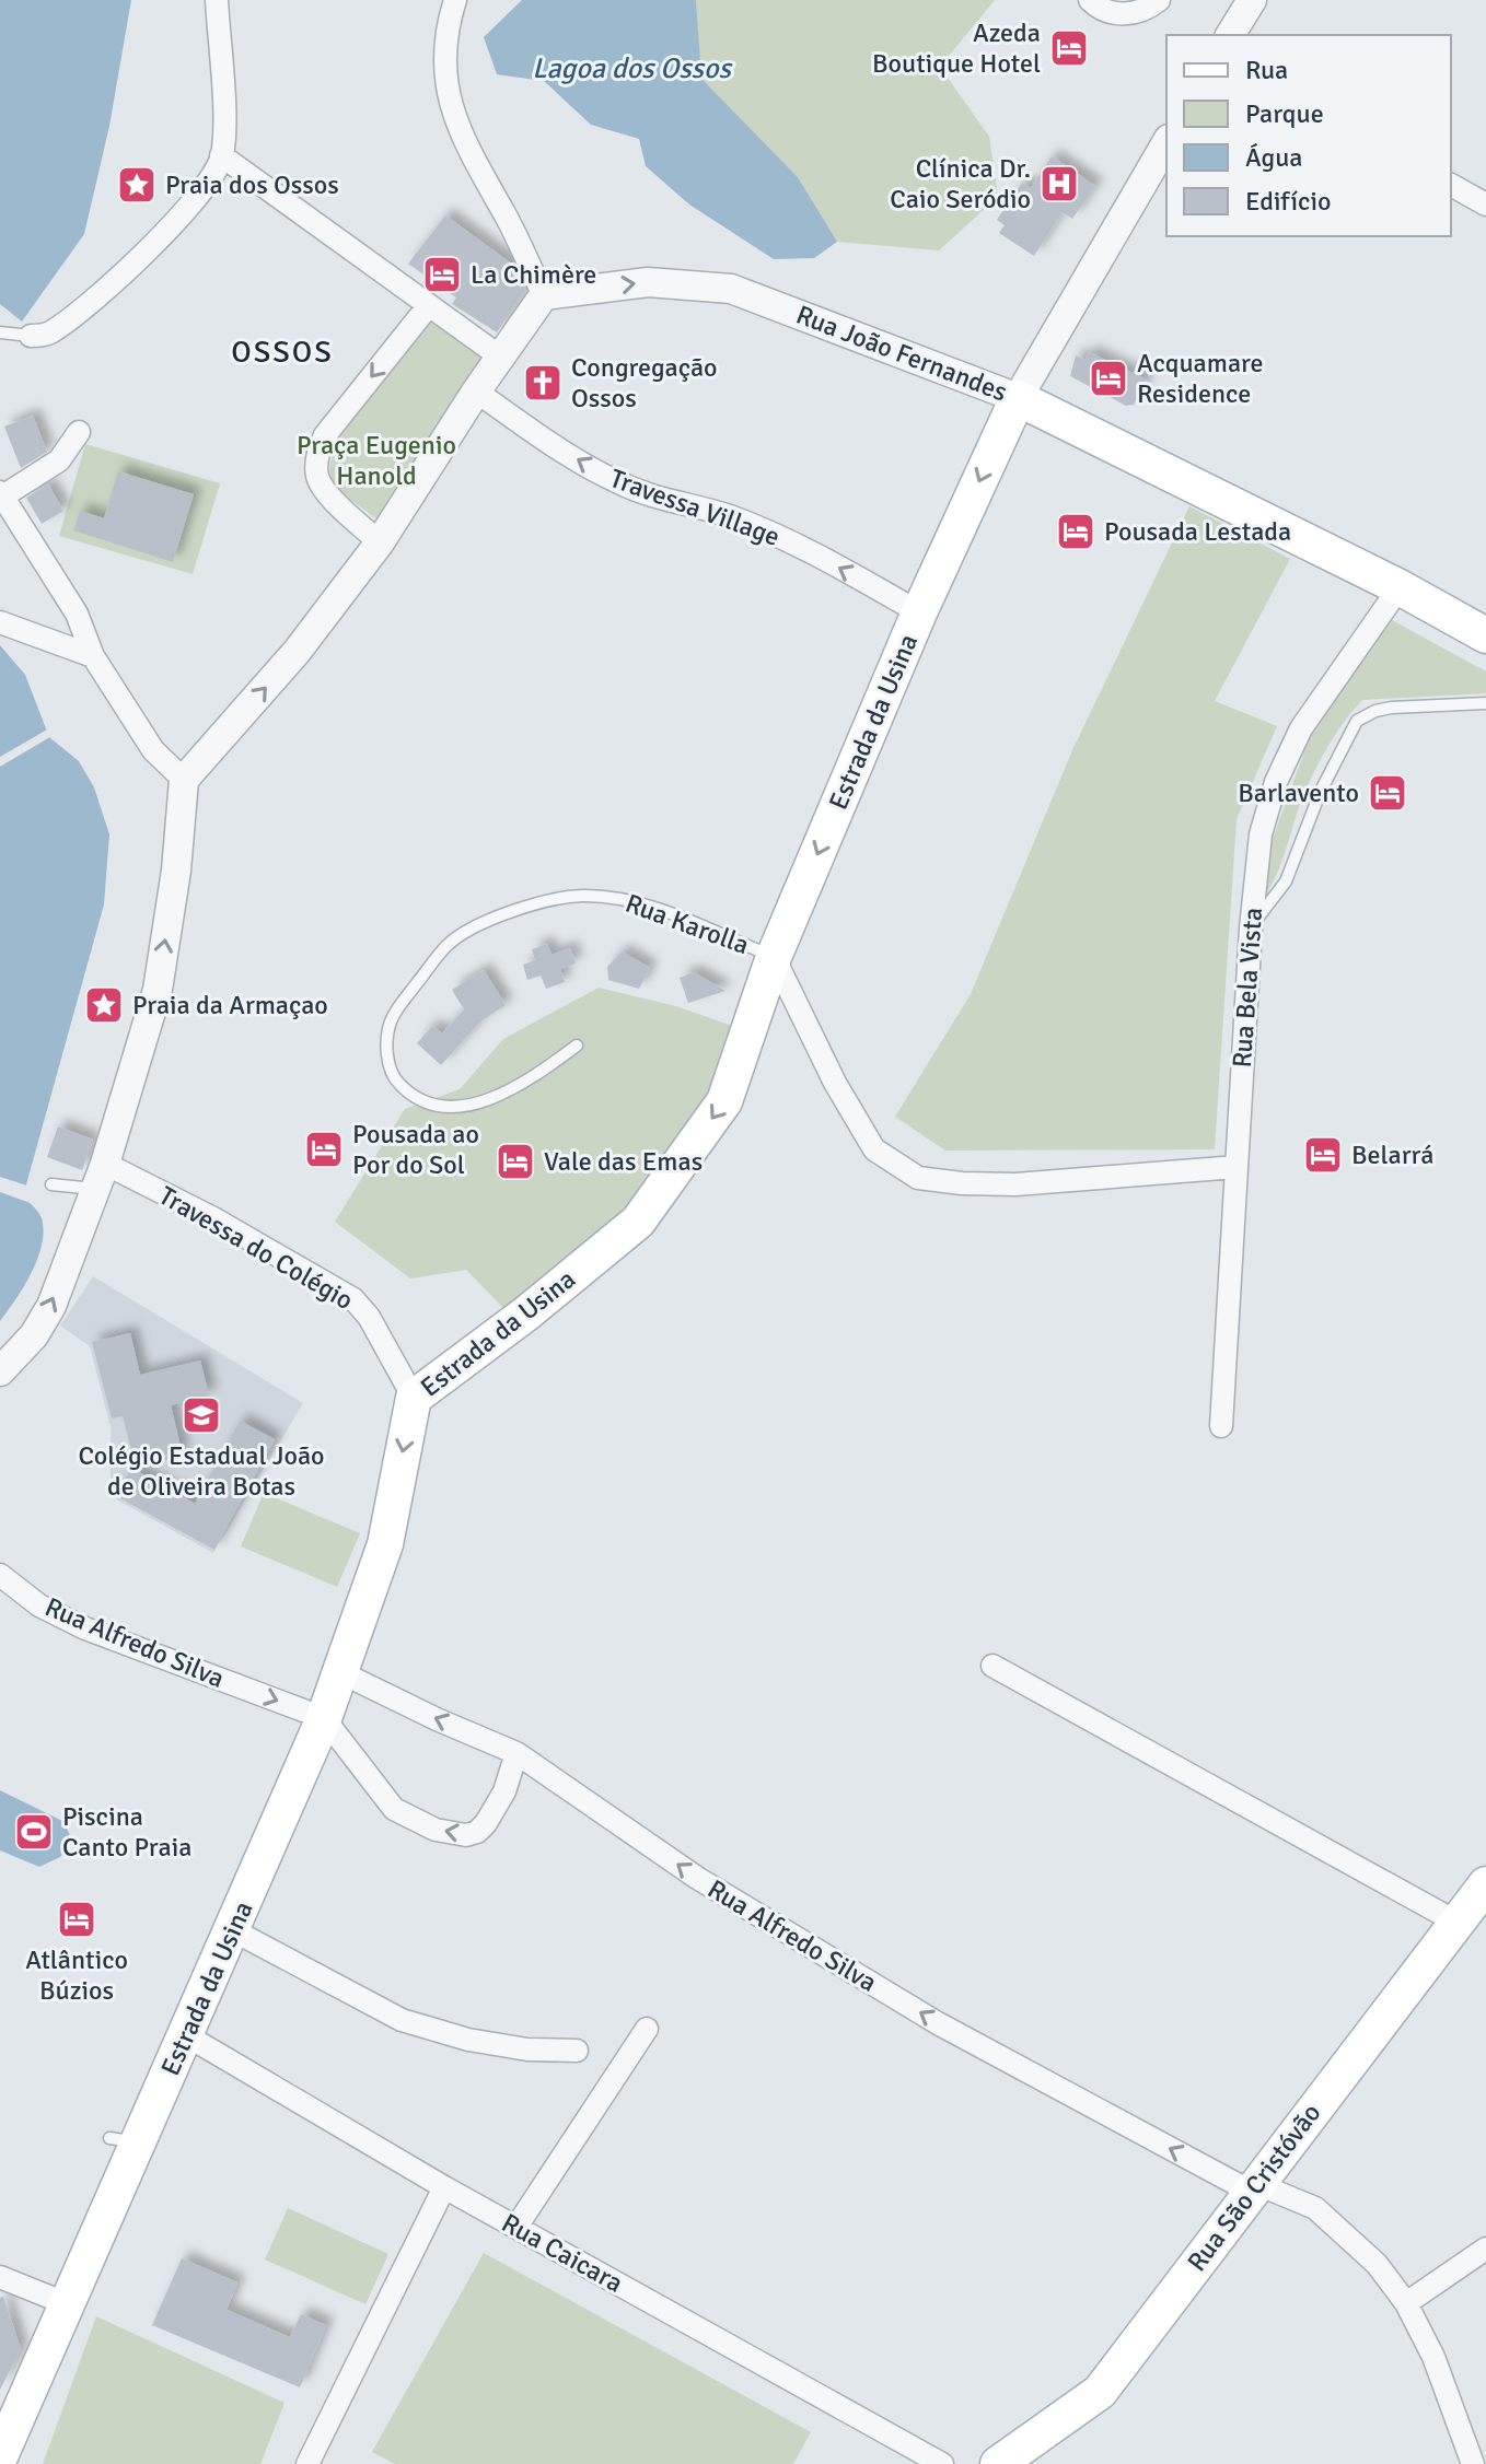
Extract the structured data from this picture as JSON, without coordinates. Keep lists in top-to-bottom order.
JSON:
{
  "streets": {
    "main road": ["Estrada da Usina", "Rua São Cristóvão"],
    "street": [
      "Rua João Fernandes",
      "Travessa Village",
      "Rua Bela Vista",
      "Travessa do Colégio",
      "Rua Alfredo Silva",
      "Rua Caicara"
    ],
    "lane": ["Rua Karolla"]
  },
  "crossings": [
    ["Rua João Fernandes", "Estrada da Usina"],
    ["Travessa Village", "Estrada da Usina"],
    ["Estrada da Usina", "Rua Karolla"],
    ["Estrada da Usina", "Travessa do Colégio"],
    ["Estrada da Usina", "Rua Alfredo Silva"],
    ["Estrada da Usina", "Rua Caicara"],
    ["Rua Alfredo Silva", "Rua São Cristóvão"]
  ],
  "one_way": ["Rua João Fernandes", "Travessa Village", "Estrada da Usina"],
  "districts": ["OSSOS"],
  "water": ["Lagoa dos Ossos"],
  "parks": ["Praça Eugenio Hanold"],
  "places": {
    "hotel": [
      "Azeda Boutique Hotel",
      "La Chimère",
      "Acquamare Residence",
      "Pousada Lestada",
      "Barlavento",
      "Pousada ao Por do Sol",
      "Belarrá",
      "Vale das Emas",
      "Atlântico Búzios"
    ],
    "hospital": ["Clínica Dr. Caio Seródio"],
    "place": ["Praia dos Ossos", "Praia da Armaçao"],
    "church": ["Congregação Ossos"],
    "school or university": ["Colégio Estadual João de Oliveira Botas"],
    "sports": ["Piscina Canto Praia"]
  },
  "legend": [
    "Rua",
    "Parque",
    "Água",
    "Edifício"
  ]
}
